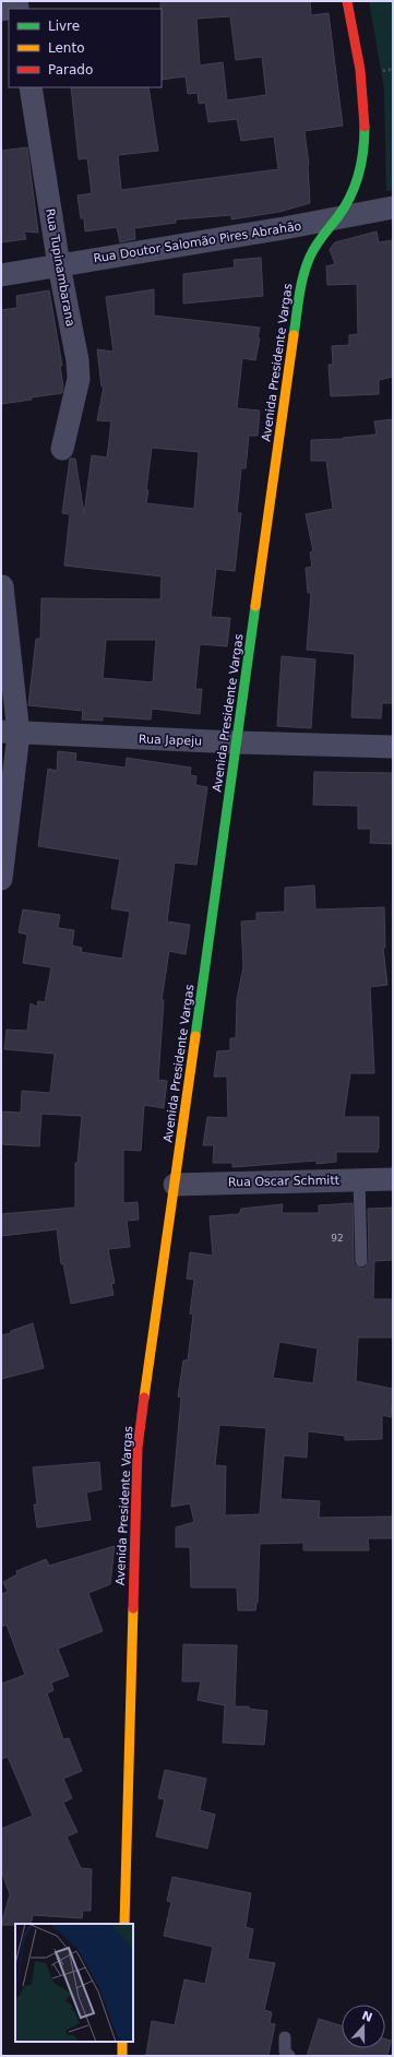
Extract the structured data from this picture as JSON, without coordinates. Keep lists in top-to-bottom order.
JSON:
{
  "streets": {
    "street": [
      "Rua Doutor Salomão Pires Abrahão",
      "Rua Tupinambarana",
      "Avenida Presidente Vargas",
      "Rua Japeju",
      "Rua Oscar Schmitt"
    ]
  },
  "crossings": [
    ["Rua Doutor Salomão Pires Abrahão", "Rua Tupinambarana"],
    ["Rua Doutor Salomão Pires Abrahão", "Avenida Presidente Vargas"],
    ["Avenida Presidente Vargas", "Rua Japeju"],
    ["Avenida Presidente Vargas", "Rua Oscar Schmitt"]
  ],
  "house_numbers": ["92"],
  "legend": ["Livre", "Lento", "Parado"],
  "north": "top"
}
